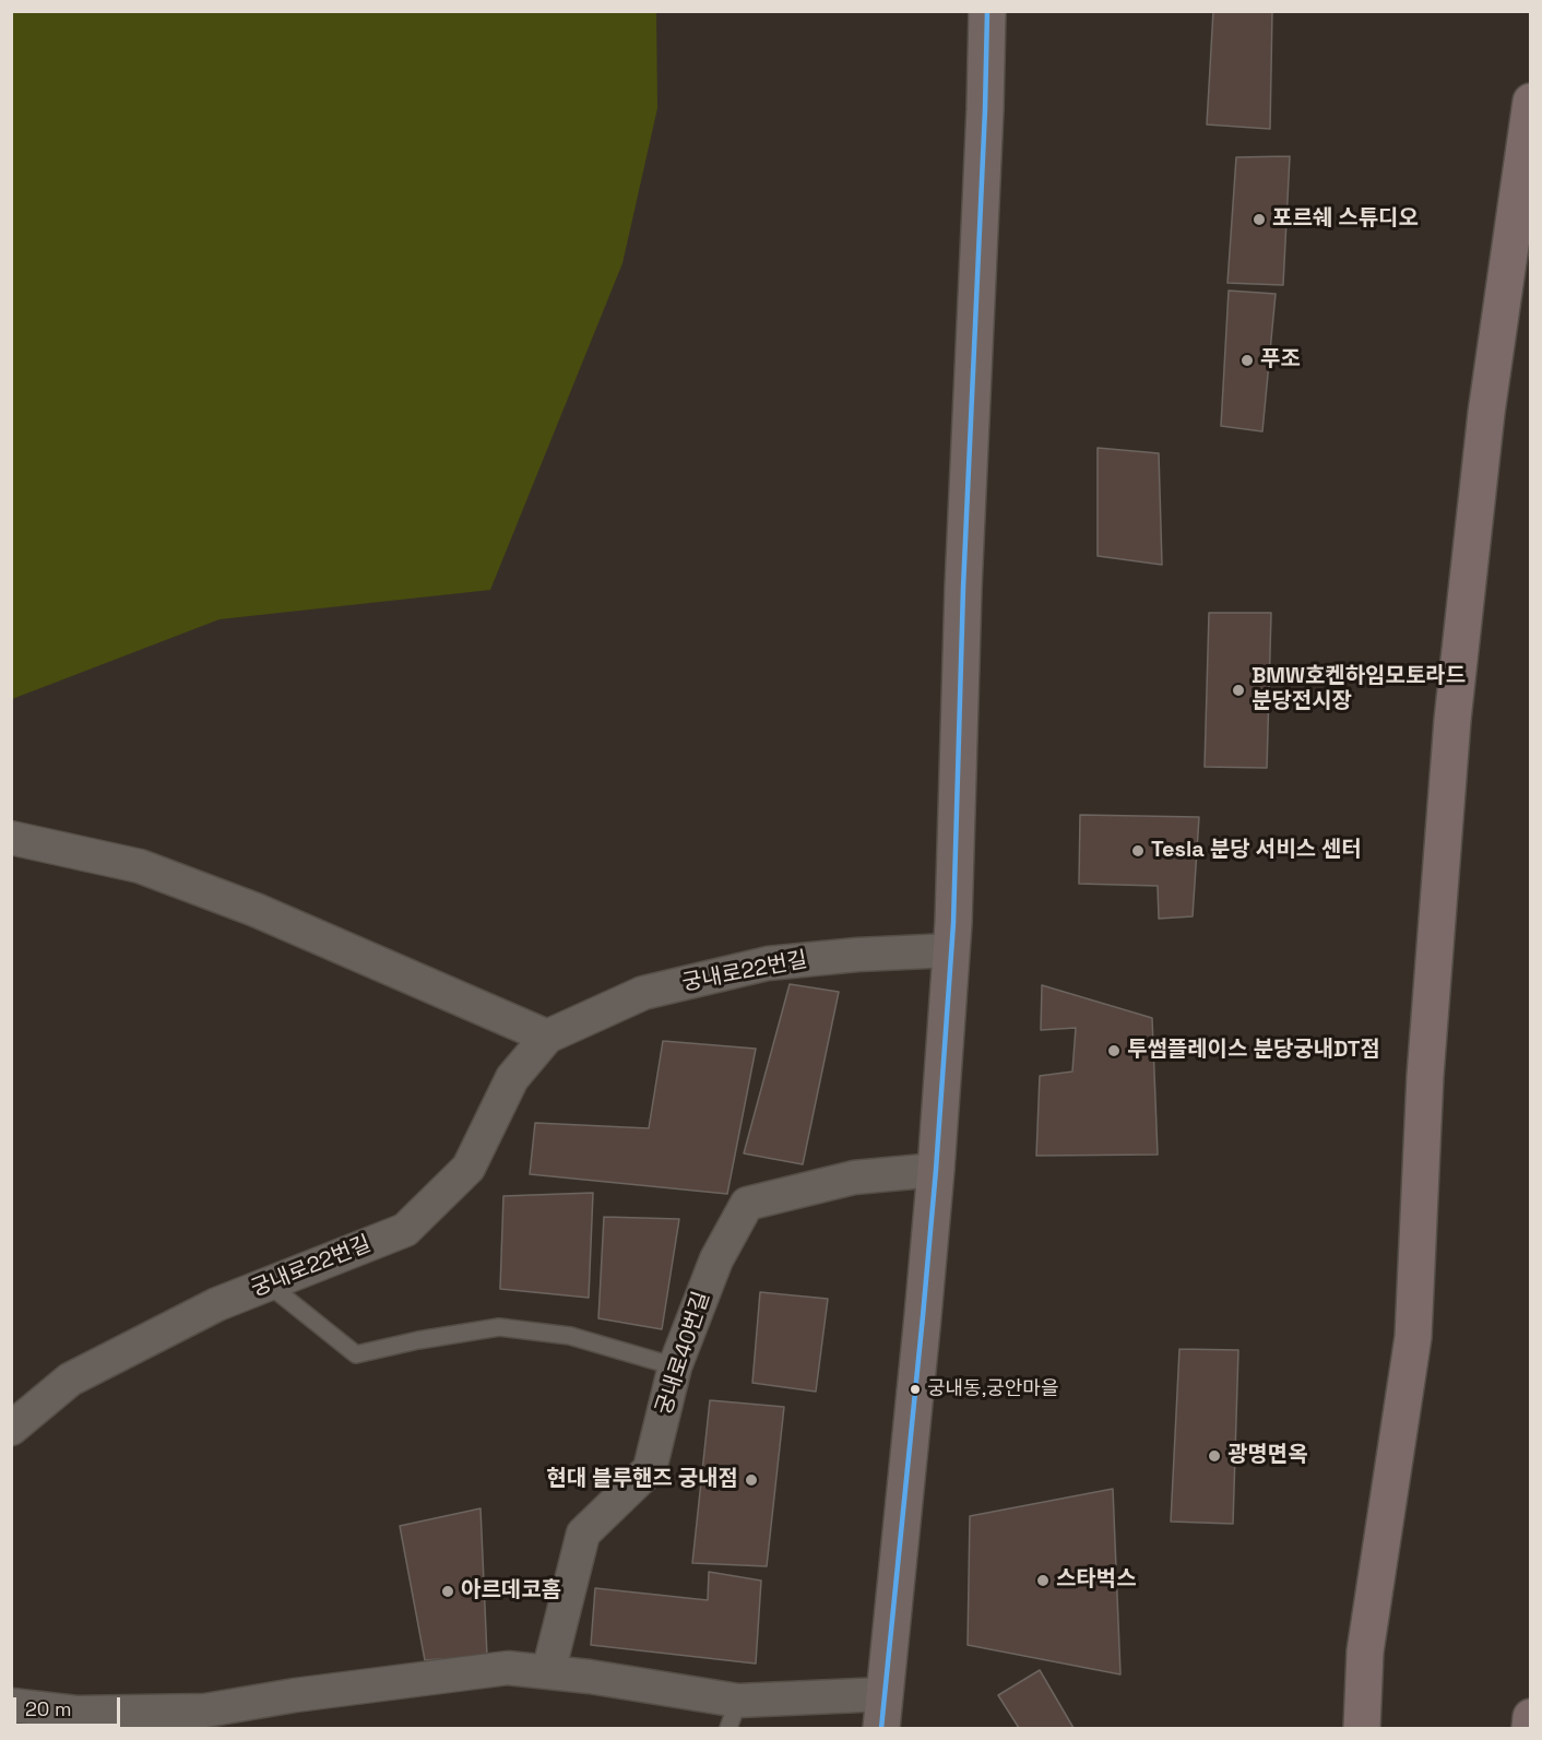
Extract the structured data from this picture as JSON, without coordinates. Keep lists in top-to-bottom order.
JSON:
{
  "streets": {
    "street": ["궁내로22번길", "궁내로40번길"]
  },
  "places": [
    "포르쉐 스튜디오",
    "푸조",
    "BMW호켄하임모토라드 분당전시장",
    "Tesla 분당 서비스 센터",
    "투썸플레이스 분당궁내DT점",
    "궁내동,궁안마을",
    "광명면옥",
    "현대 블루핸즈 궁내점",
    "스타벅스",
    "아르데코홈"
  ],
  "scale_bar": "20 m"
}
